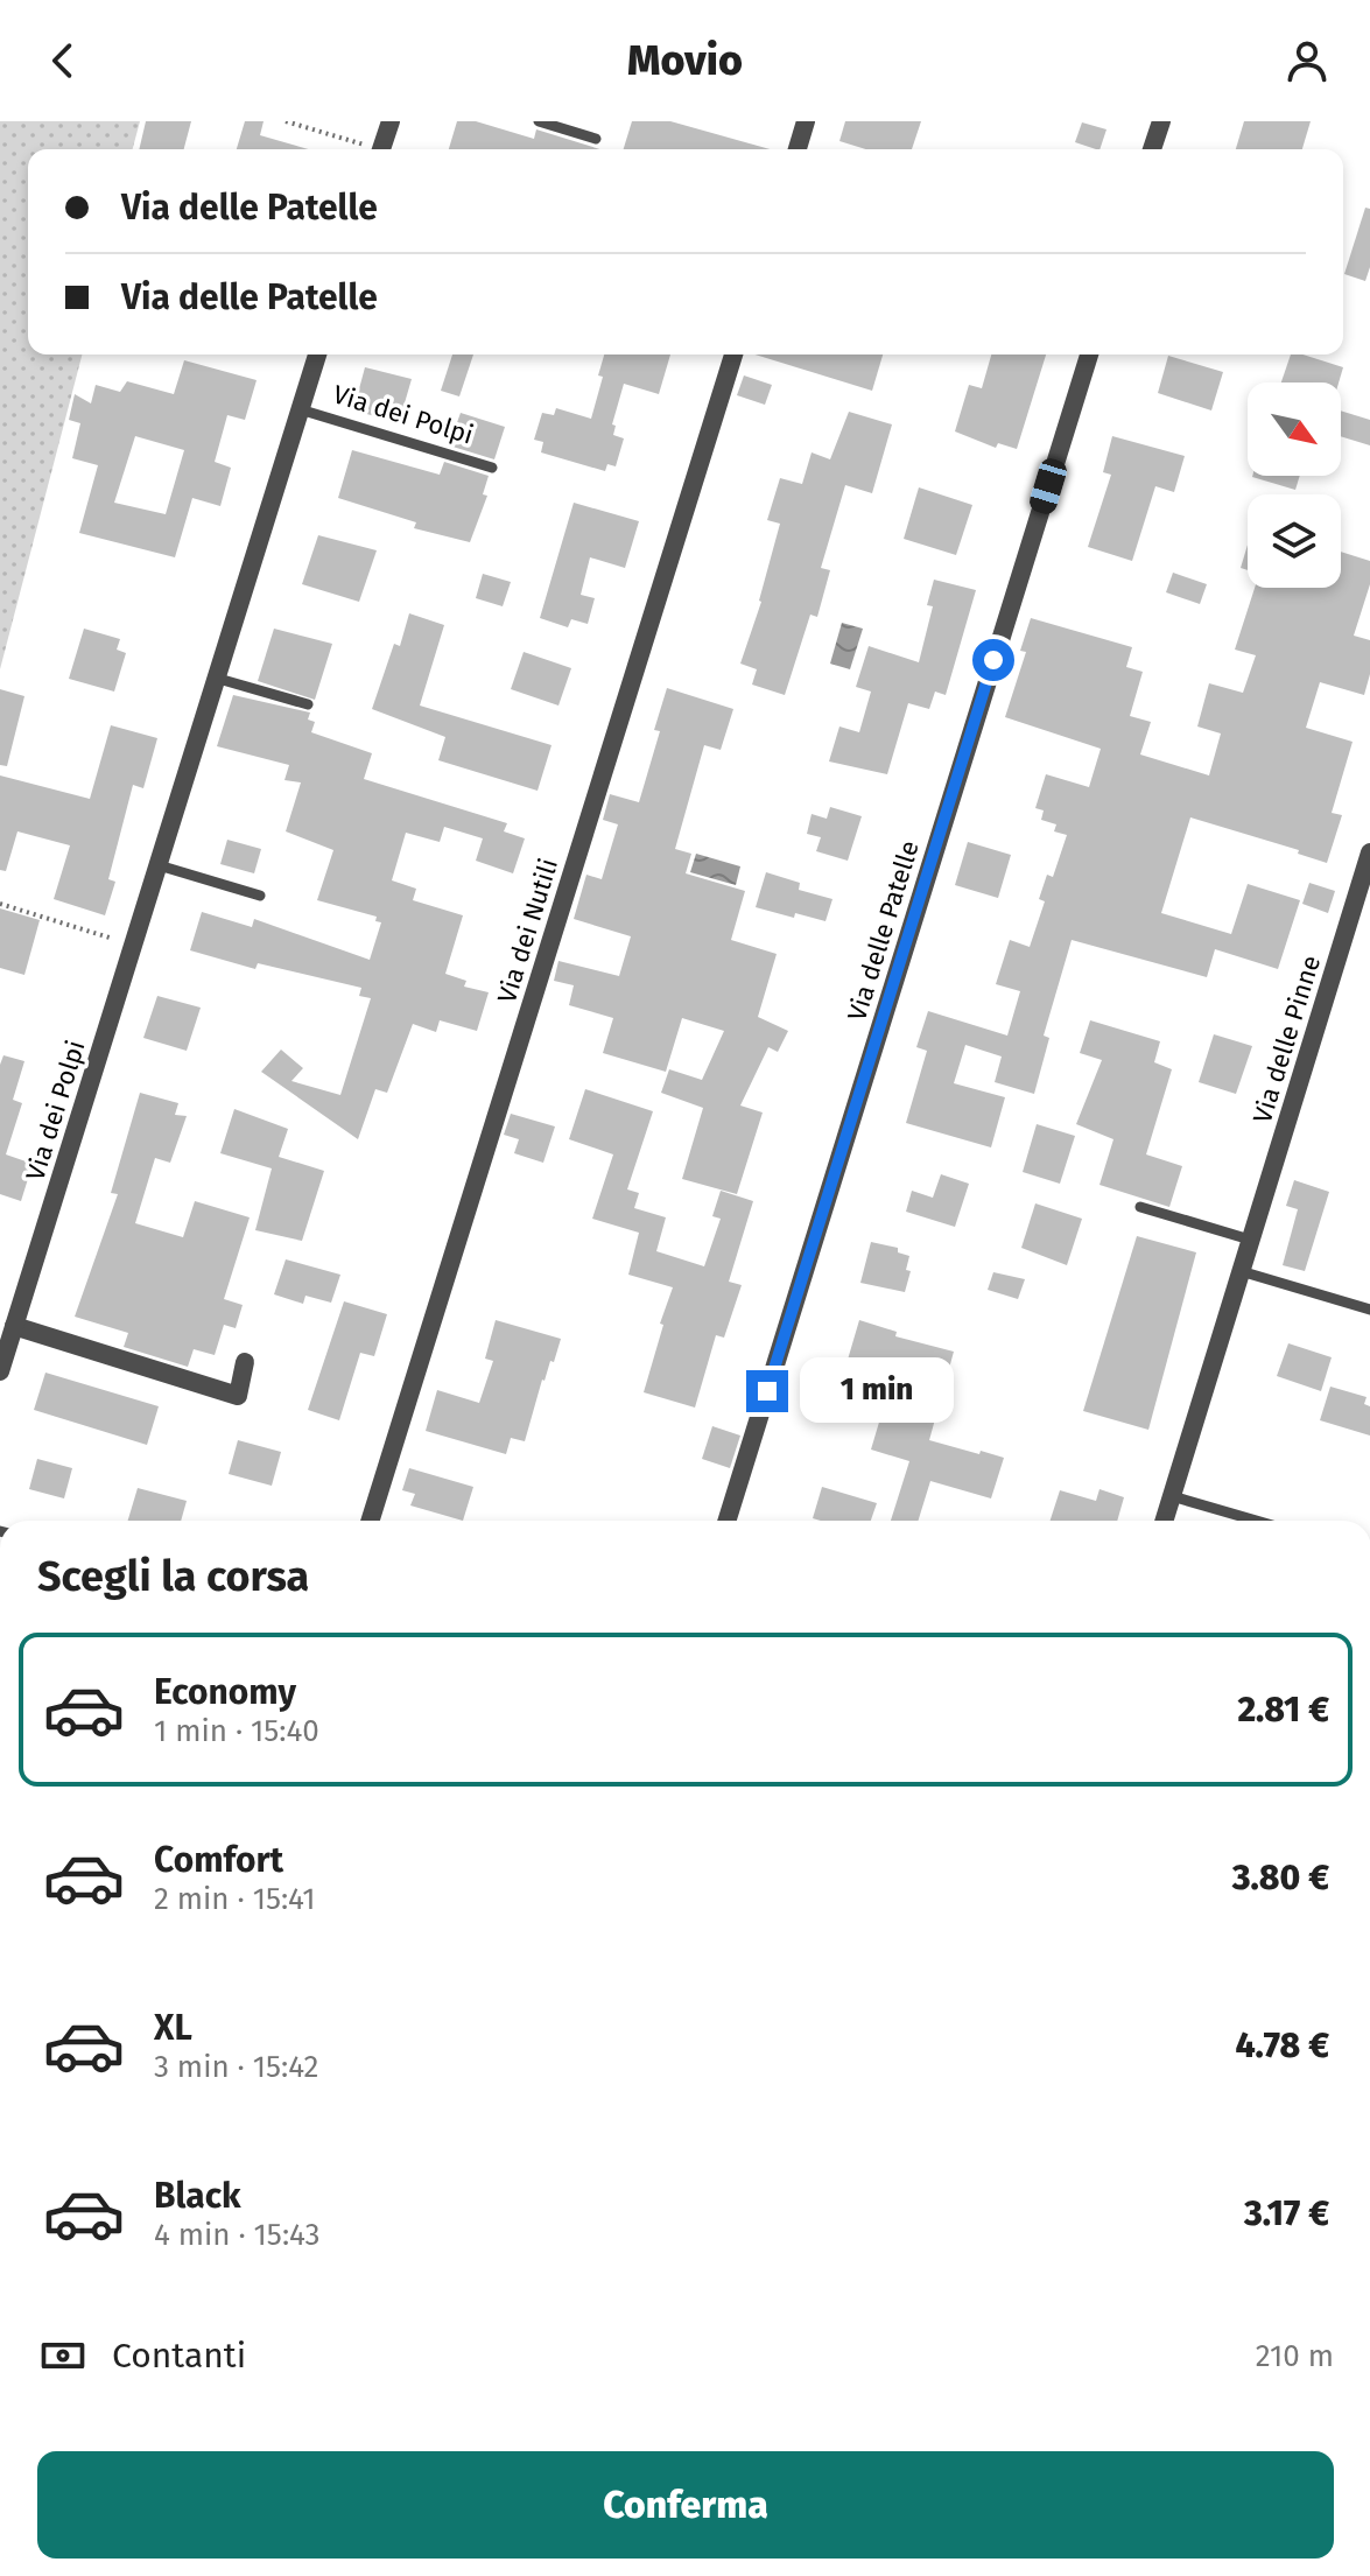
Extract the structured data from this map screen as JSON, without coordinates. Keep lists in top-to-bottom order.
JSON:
{
  "streets": {
    "street": [
      "Via dei Polpi",
      "Via dei Nutili",
      "Via delle Patelle",
      "Via delle Pinne"
    ]
  },
  "north": "bottom right",
  "page": {
    "header": "Movio",
    "banner": ["Via delle Patelle", "Via delle Patelle"],
    "bubble": "1 min",
    "heading": "Scegli la corsa",
    "list": [
      {
        "name": "Economy",
        "note": "1 min · 15:40",
        "value": "2.81 €"
      },
      {
        "name": "Comfort",
        "note": "2 min · 15:41",
        "value": "3.80 €"
      },
      {
        "name": "XL",
        "note": "3 min · 15:42",
        "value": "4.78 €"
      },
      {
        "name": "Black",
        "note": "4 min · 15:43",
        "value": "3.17 €"
      }
    ],
    "pay": ["Contanti", "210 m"],
    "buttons": "Conferma"
  }
}
